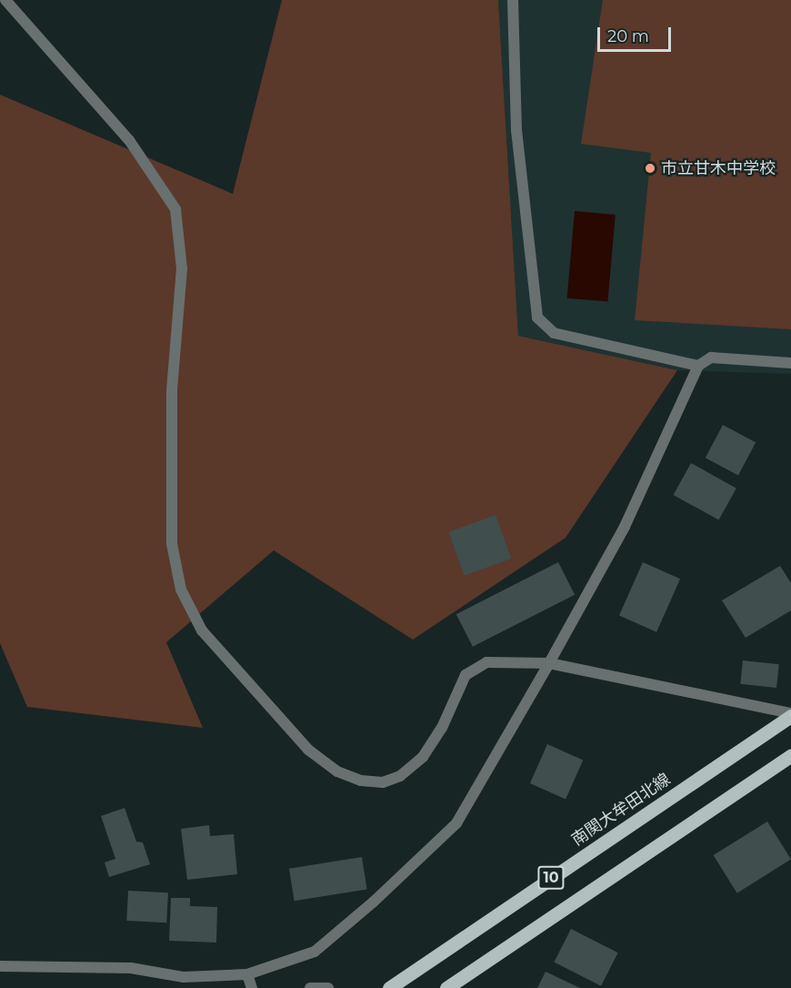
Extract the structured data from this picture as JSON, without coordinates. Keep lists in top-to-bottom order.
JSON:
{
  "streets": {
    "main road": ["南関大牟田北線", "10"]
  },
  "places": ["市立甘木中学校"],
  "scale_bar": "20 m"
}
